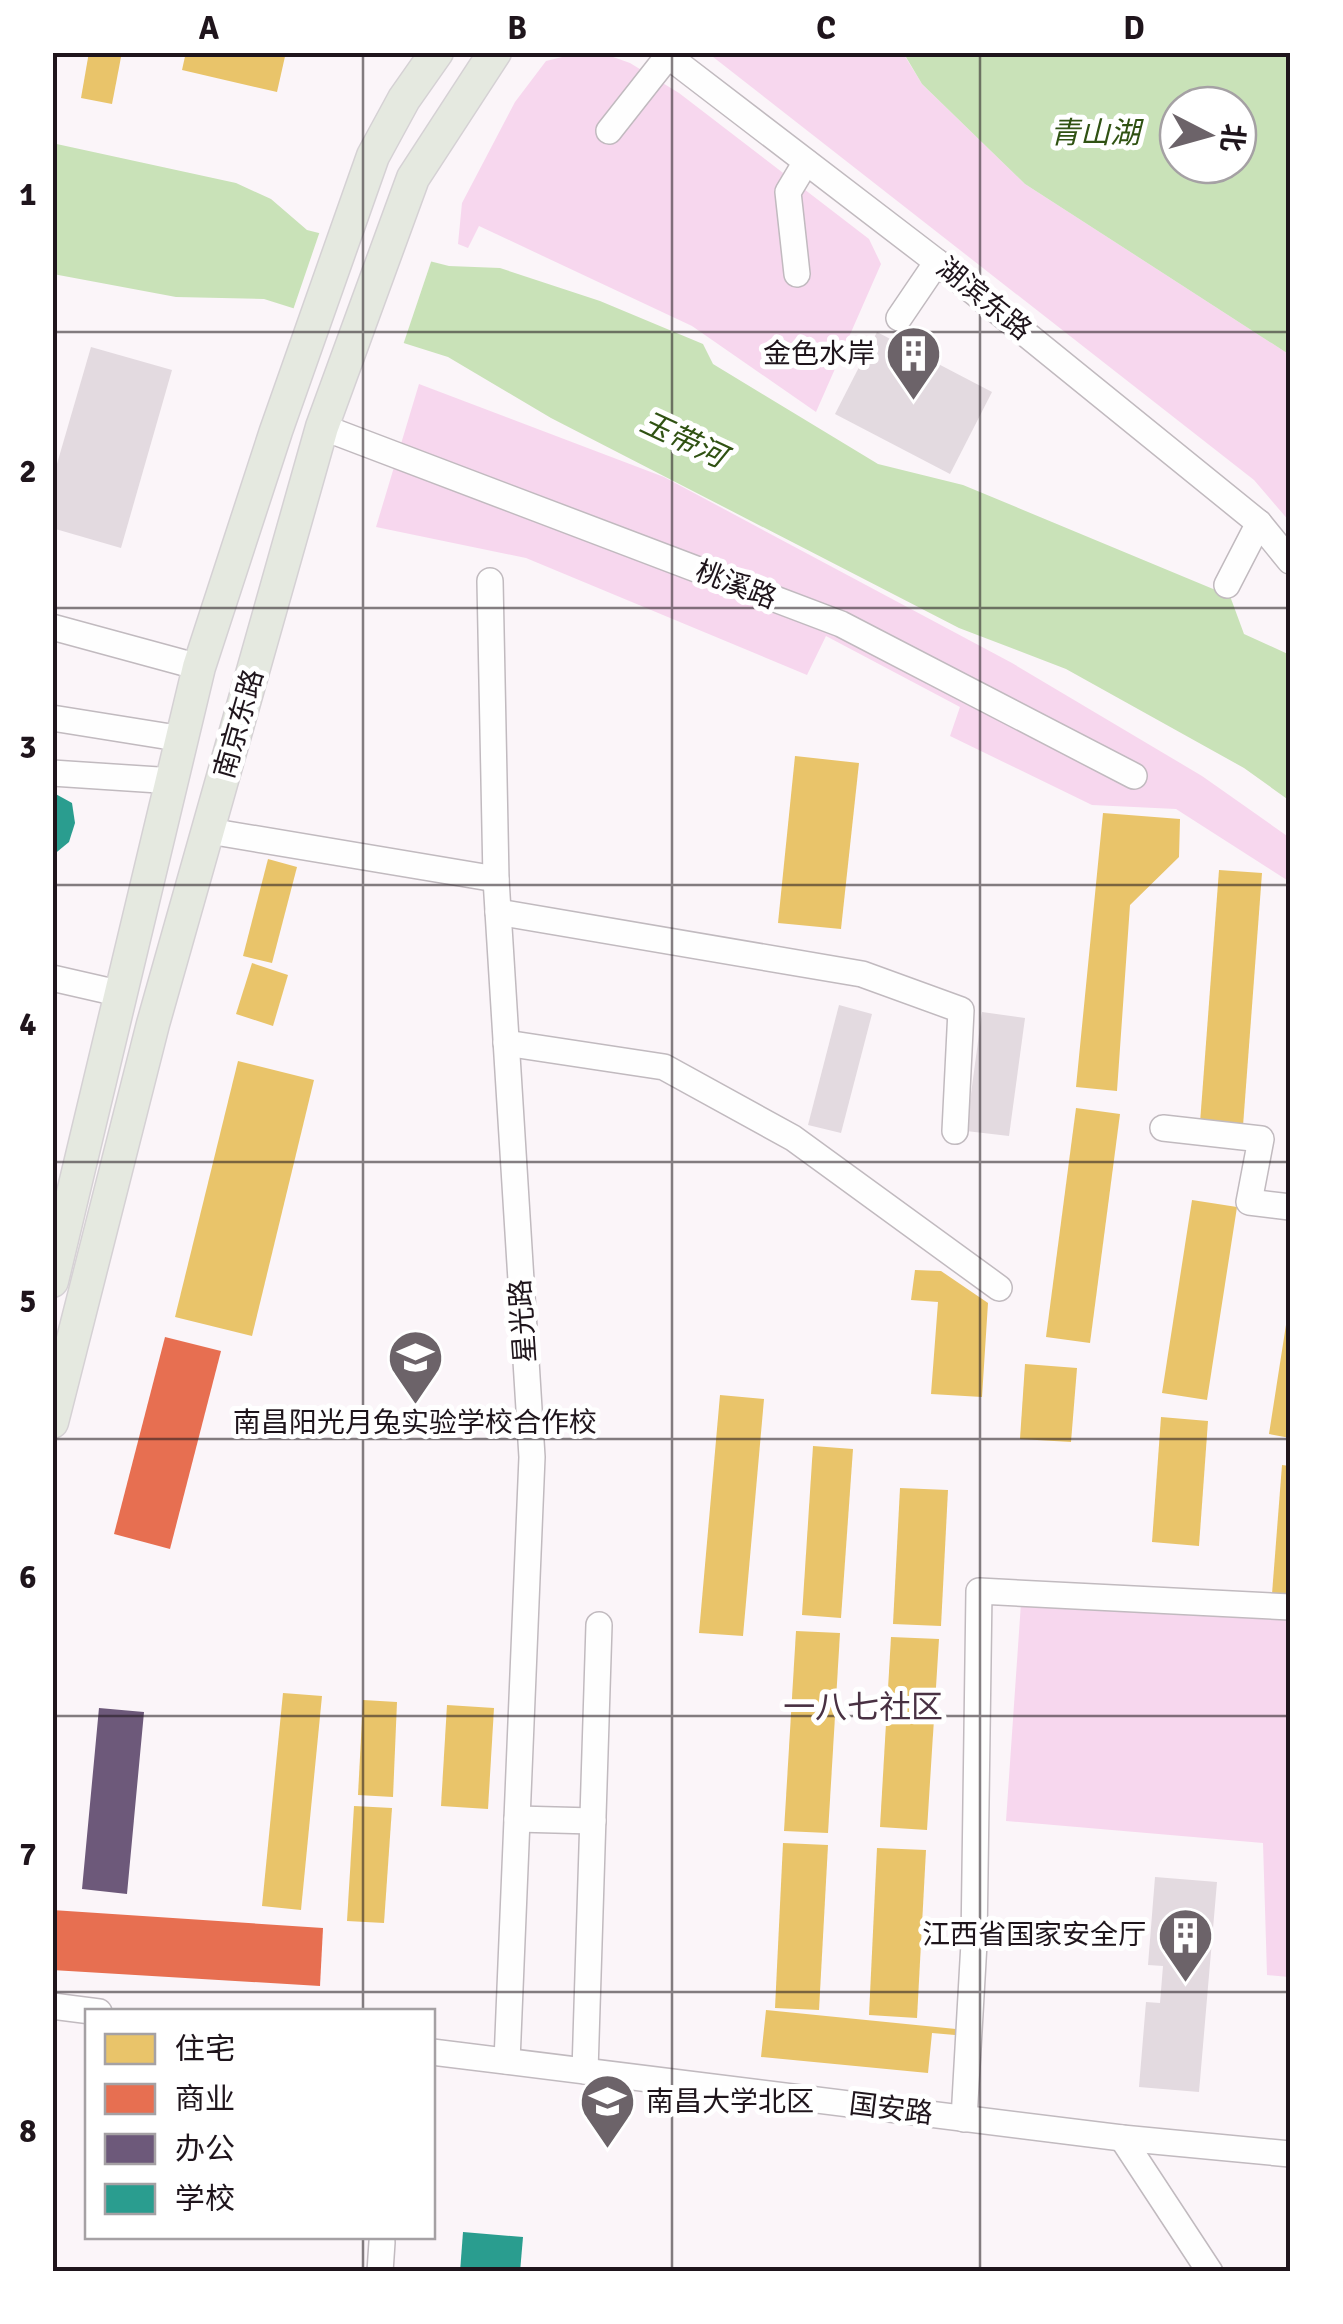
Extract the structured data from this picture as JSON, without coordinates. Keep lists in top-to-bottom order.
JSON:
{
  "streets": {
    "main road": ["南京东路"],
    "street": [
      "湖滨东路",
      "桃溪路",
      "星光路",
      "国安路"
    ]
  },
  "crossings": [
    ["桃溪路", "南京东路"],
    ["星光路", "国安路"]
  ],
  "districts": ["一八七社区"],
  "water": ["青山湖", "玉带河"],
  "places": {
    "building": ["金色水岸", "江西省国家安全厅"],
    "school or university": ["南昌阳光月兔实验学校合作校", "南昌大学北区"]
  },
  "legend": [
    "住宅",
    "商业",
    "办公",
    "学校"
  ],
  "north": "right",
  "grid": {
    "columns": [
      "A",
      "B",
      "C",
      "D"
    ],
    "rows": [
      "1",
      "2",
      "3",
      "4",
      "5",
      "6",
      "7",
      "8"
    ]
  }
}
